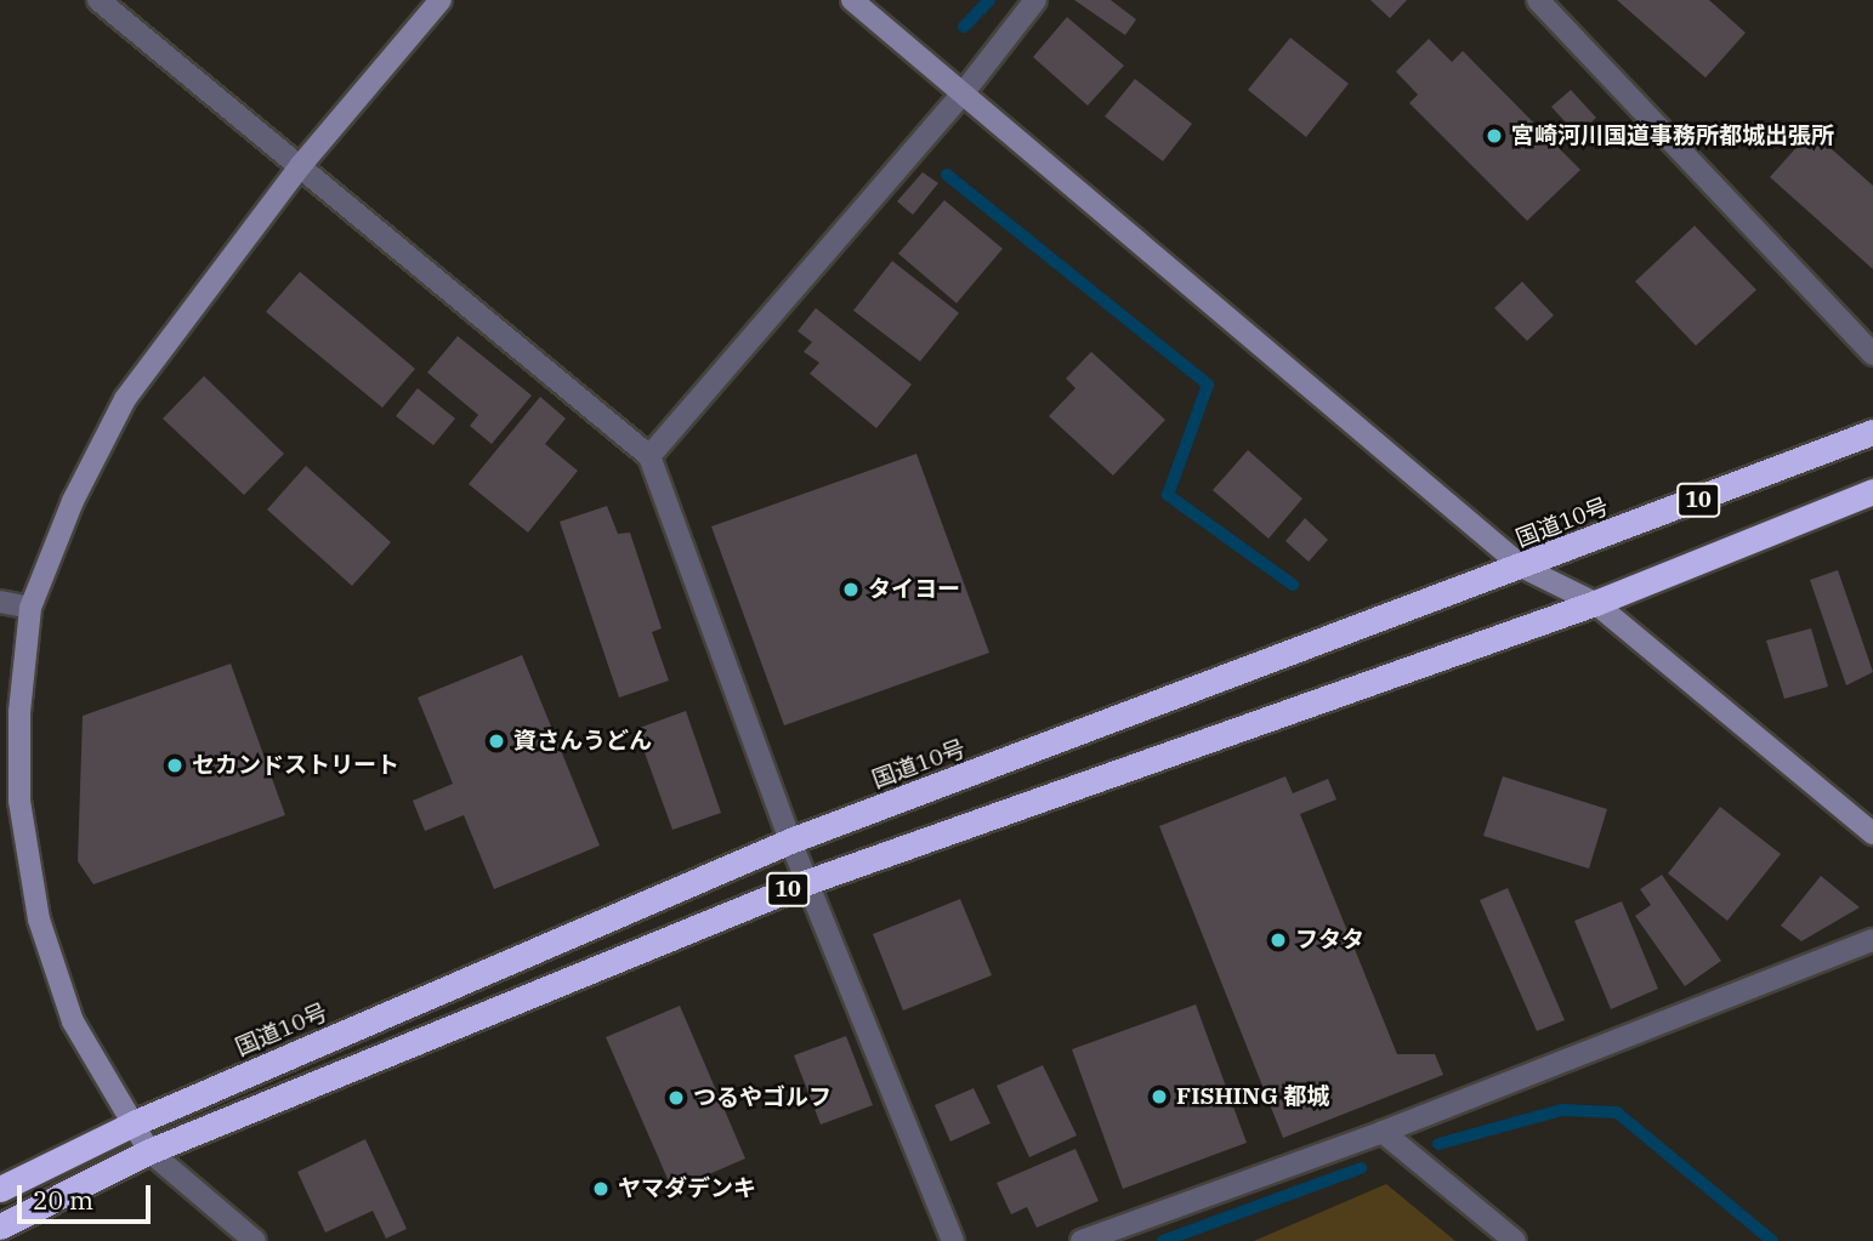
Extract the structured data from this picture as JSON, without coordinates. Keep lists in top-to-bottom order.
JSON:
{
  "streets": {
    "highway": ["10", "国道10号"]
  },
  "places": [
    "宮崎河川国道事務所都城出張所",
    "タイヨー",
    "資さんうどん",
    "セカンドストリート",
    "フタタ",
    "FISHING 都城",
    "つるやゴルフ",
    "ヤマダデンキ"
  ],
  "scale_bar": "20 m"
}
